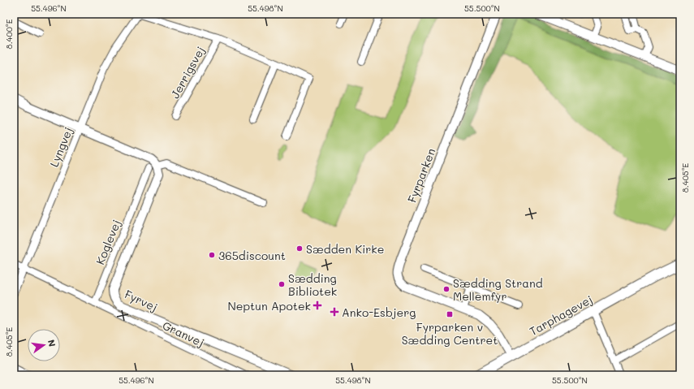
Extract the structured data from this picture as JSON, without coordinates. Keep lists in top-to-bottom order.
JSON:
{
  "streets": {
    "main road": ["Tarphagevej"],
    "street": [
      "Jerrigsvej",
      "Lyngvej",
      "Fyrparken",
      "Koglevej",
      "Fyrvej",
      "Granvej"
    ]
  },
  "crossings": [
    ["Jerrigsvej", "Lyngvej"],
    ["Lyngvej", "Granvej"],
    ["Fyrparken", "Tarphagevej"],
    ["Koglevej", "Granvej"]
  ],
  "places": {
    "other": [
      "Sædden Kirke",
      "365discount",
      "Sædding Bibliotek",
      "Sædding Strand Mellemfyr"
    ],
    "health": ["Neptun Apotek", "Anko-Esbjerg"],
    "transit": ["Fyrparken v Sædding Centret"]
  },
  "north": "right",
  "coordinates": [
    "55.496°N",
    "55.498°N",
    "55.500°N",
    "8.400°E",
    "8.405°E"
  ]
}
